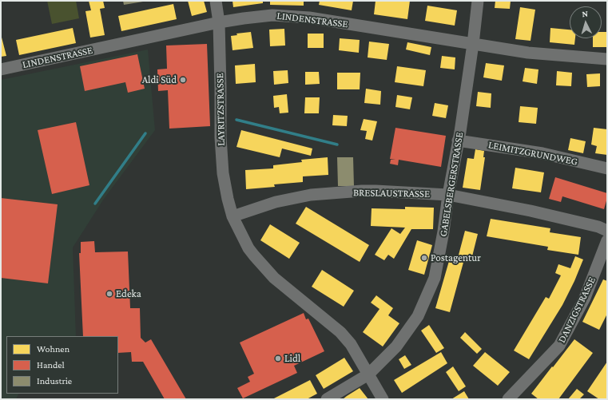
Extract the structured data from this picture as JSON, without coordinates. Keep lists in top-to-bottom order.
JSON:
{
  "streets": {
    "street": [
      "LINDENSTRASSE",
      "LAYRITZSTRASSE",
      "LEIMITZGRUNDWEG",
      "GABELSBERGERSTRASSE",
      "BRESLAUSTRASSE",
      "DANZIGSTRASSE"
    ]
  },
  "crossings": [
    ["LINDENSTRASSE", "LAYRITZSTRASSE"],
    ["LINDENSTRASSE", "GABELSBERGERSTRASSE"],
    ["LAYRITZSTRASSE", "GABELSBERGERSTRASSE"],
    ["LAYRITZSTRASSE", "BRESLAUSTRASSE"],
    ["LEIMITZGRUNDWEG", "GABELSBERGERSTRASSE"],
    ["GABELSBERGERSTRASSE", "BRESLAUSTRASSE"]
  ],
  "places": [
    "Aldi Süd",
    "Postagentur",
    "Edeka",
    "Lidl"
  ],
  "legend": ["Wohnen", "Handel", "Industrie"],
  "north": "top"
}
